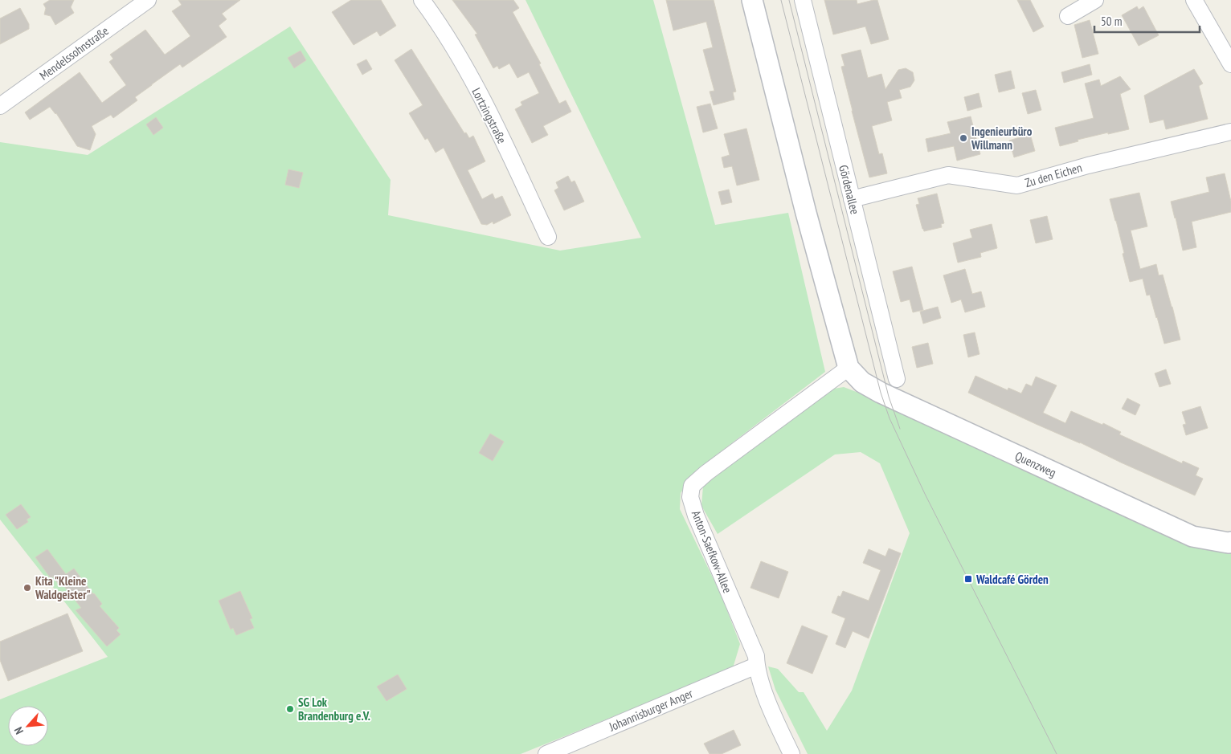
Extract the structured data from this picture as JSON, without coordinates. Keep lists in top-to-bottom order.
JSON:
{
  "streets": {
    "street": [
      "Mendelssohnstraße",
      "Lortzingstraße",
      "Zu den Eichen",
      "Gördenallee",
      "Quenzweg",
      "Anton-Saefkow-Allee",
      "Johannisburger Anger"
    ]
  },
  "crossings": [
    ["Zu den Eichen", "Gördenallee"],
    ["Quenzweg", "Anton-Saefkow-Allee"],
    ["Anton-Saefkow-Allee", "Johannisburger Anger"]
  ],
  "places": {
    "other": ["Ingenieurbüro Willmann", "Kita \"Kleine Waldgeister\"", "SG Lok Brandenburg e.V."],
    "transit": ["Waldcafé Görden"]
  },
  "scale_bar": "50 m",
  "north": "bottom left"
}
